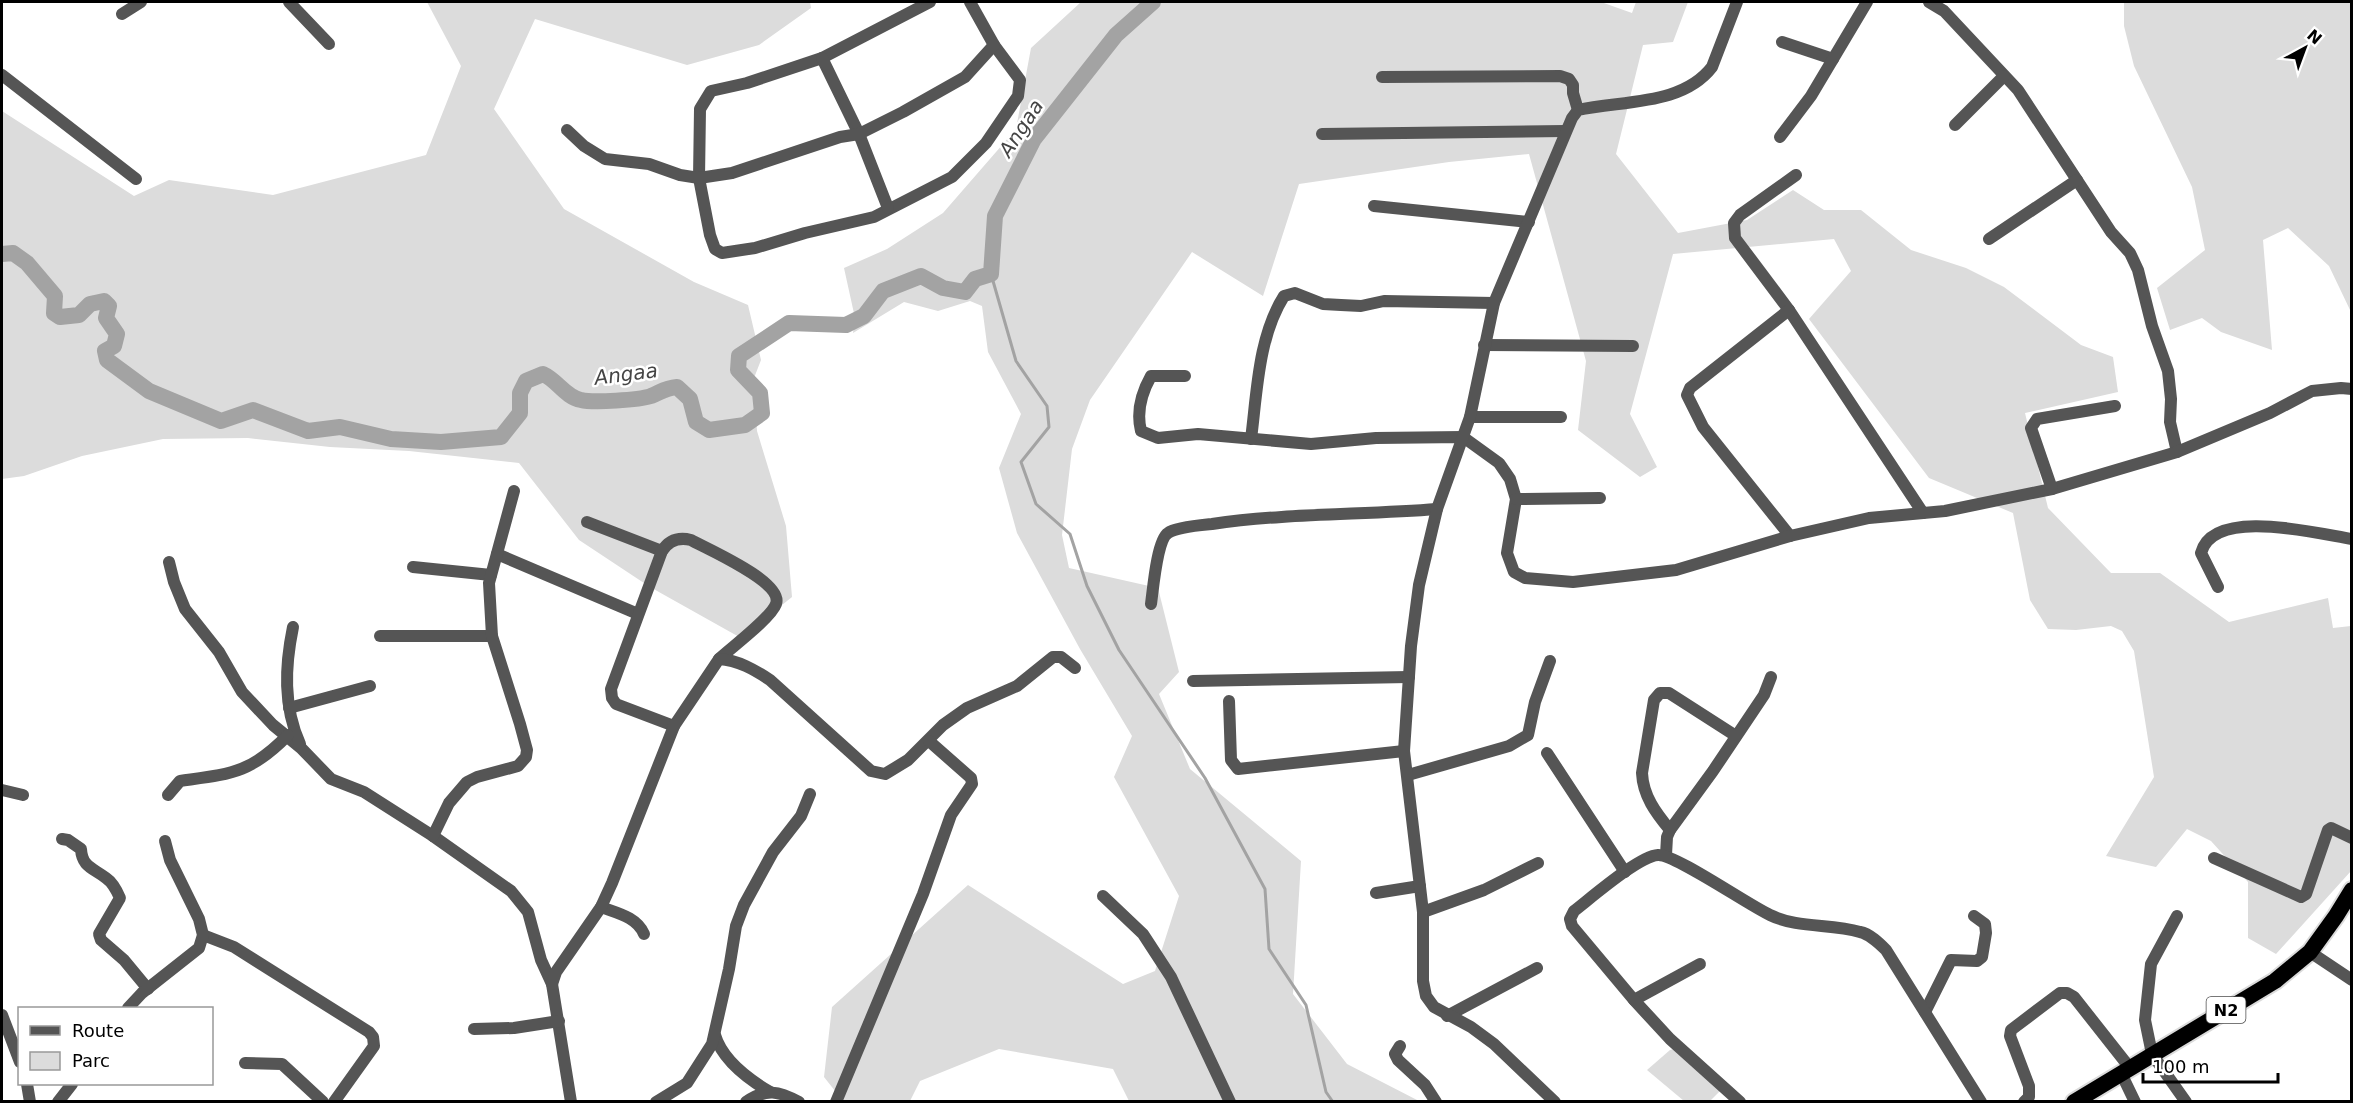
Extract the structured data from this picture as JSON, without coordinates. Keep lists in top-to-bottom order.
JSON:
{
  "streets": {
    "highway": ["N2"]
  },
  "water": ["Angaa"],
  "legend": ["Route", "Parc"],
  "scale_bar": "100 m",
  "north": "top right"
}
